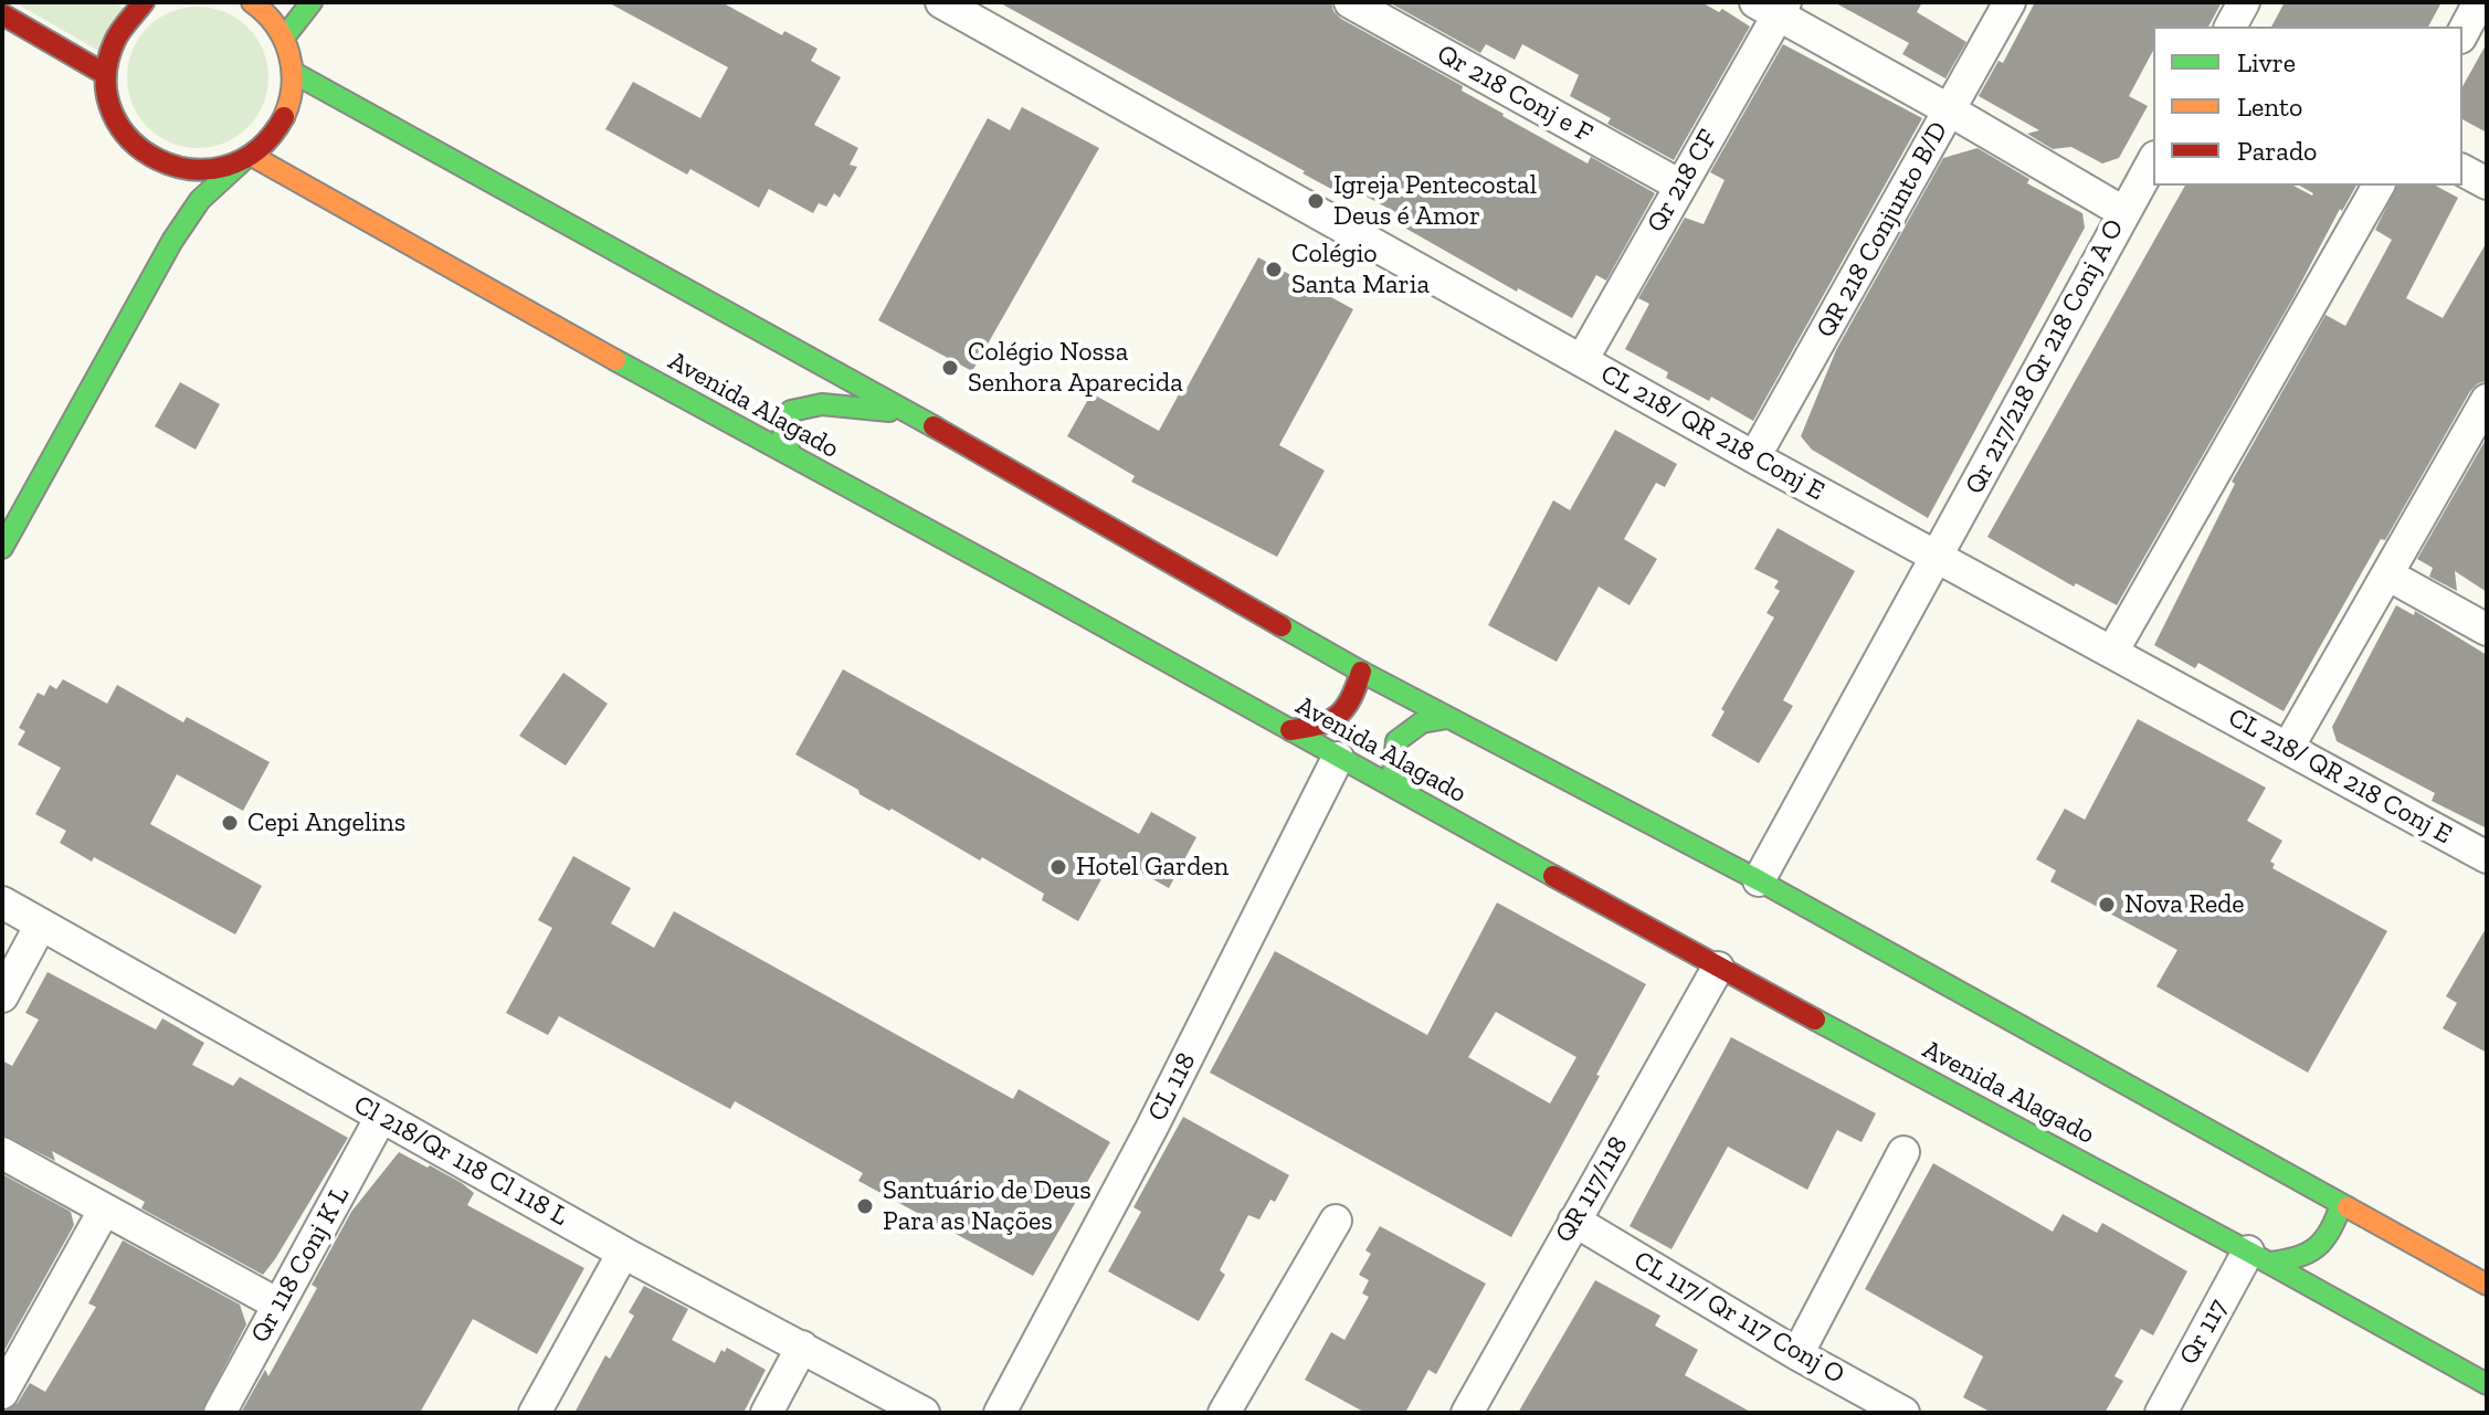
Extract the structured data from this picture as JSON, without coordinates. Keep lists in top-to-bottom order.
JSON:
{
  "streets": {
    "main road": ["Avenida Alagado"],
    "street": [
      "Qr 218 Conj e F",
      "Qr 218 CF",
      "QR 218 Conjunto B/D",
      "Qr 217/218 Qr 218 Conj A O",
      "CL 218/ QR 218 Conj E",
      "CL 118",
      "Cl 218/Qr 118 Cl 118 L",
      "QR 117/118",
      "Qr 118 Conj K L",
      "CL 117/ Qr 117 Conj O",
      "Qr 117"
    ]
  },
  "crossings": [
    ["Qr 218 Conj e F", "Qr 218 CF"],
    ["Qr 218 CF", "CL 218/ QR 218 Conj E"],
    ["QR 218 Conjunto B/D", "CL 218/ QR 218 Conj E"],
    ["Qr 217/218 Qr 218 Conj A O", "CL 218/ QR 218 Conj E"],
    ["Avenida Alagado", "CL 118"],
    ["Avenida Alagado", "QR 117/118"],
    ["Avenida Alagado", "Qr 117"],
    ["Cl 218/Qr 118 Cl 118 L", "Qr 118 Conj K L"],
    ["QR 117/118", "CL 117/ Qr 117 Conj O"]
  ],
  "places": [
    "Igreja Pentecostal Deus é Amor",
    "Colégio Santa Maria",
    "Colégio Nossa Senhora Aparecida",
    "Cepi Angelins",
    "Hotel Garden",
    "Nova Rede",
    "Santuário de Deus Para as Nações"
  ],
  "legend": ["Livre", "Lento", "Parado"]
}
